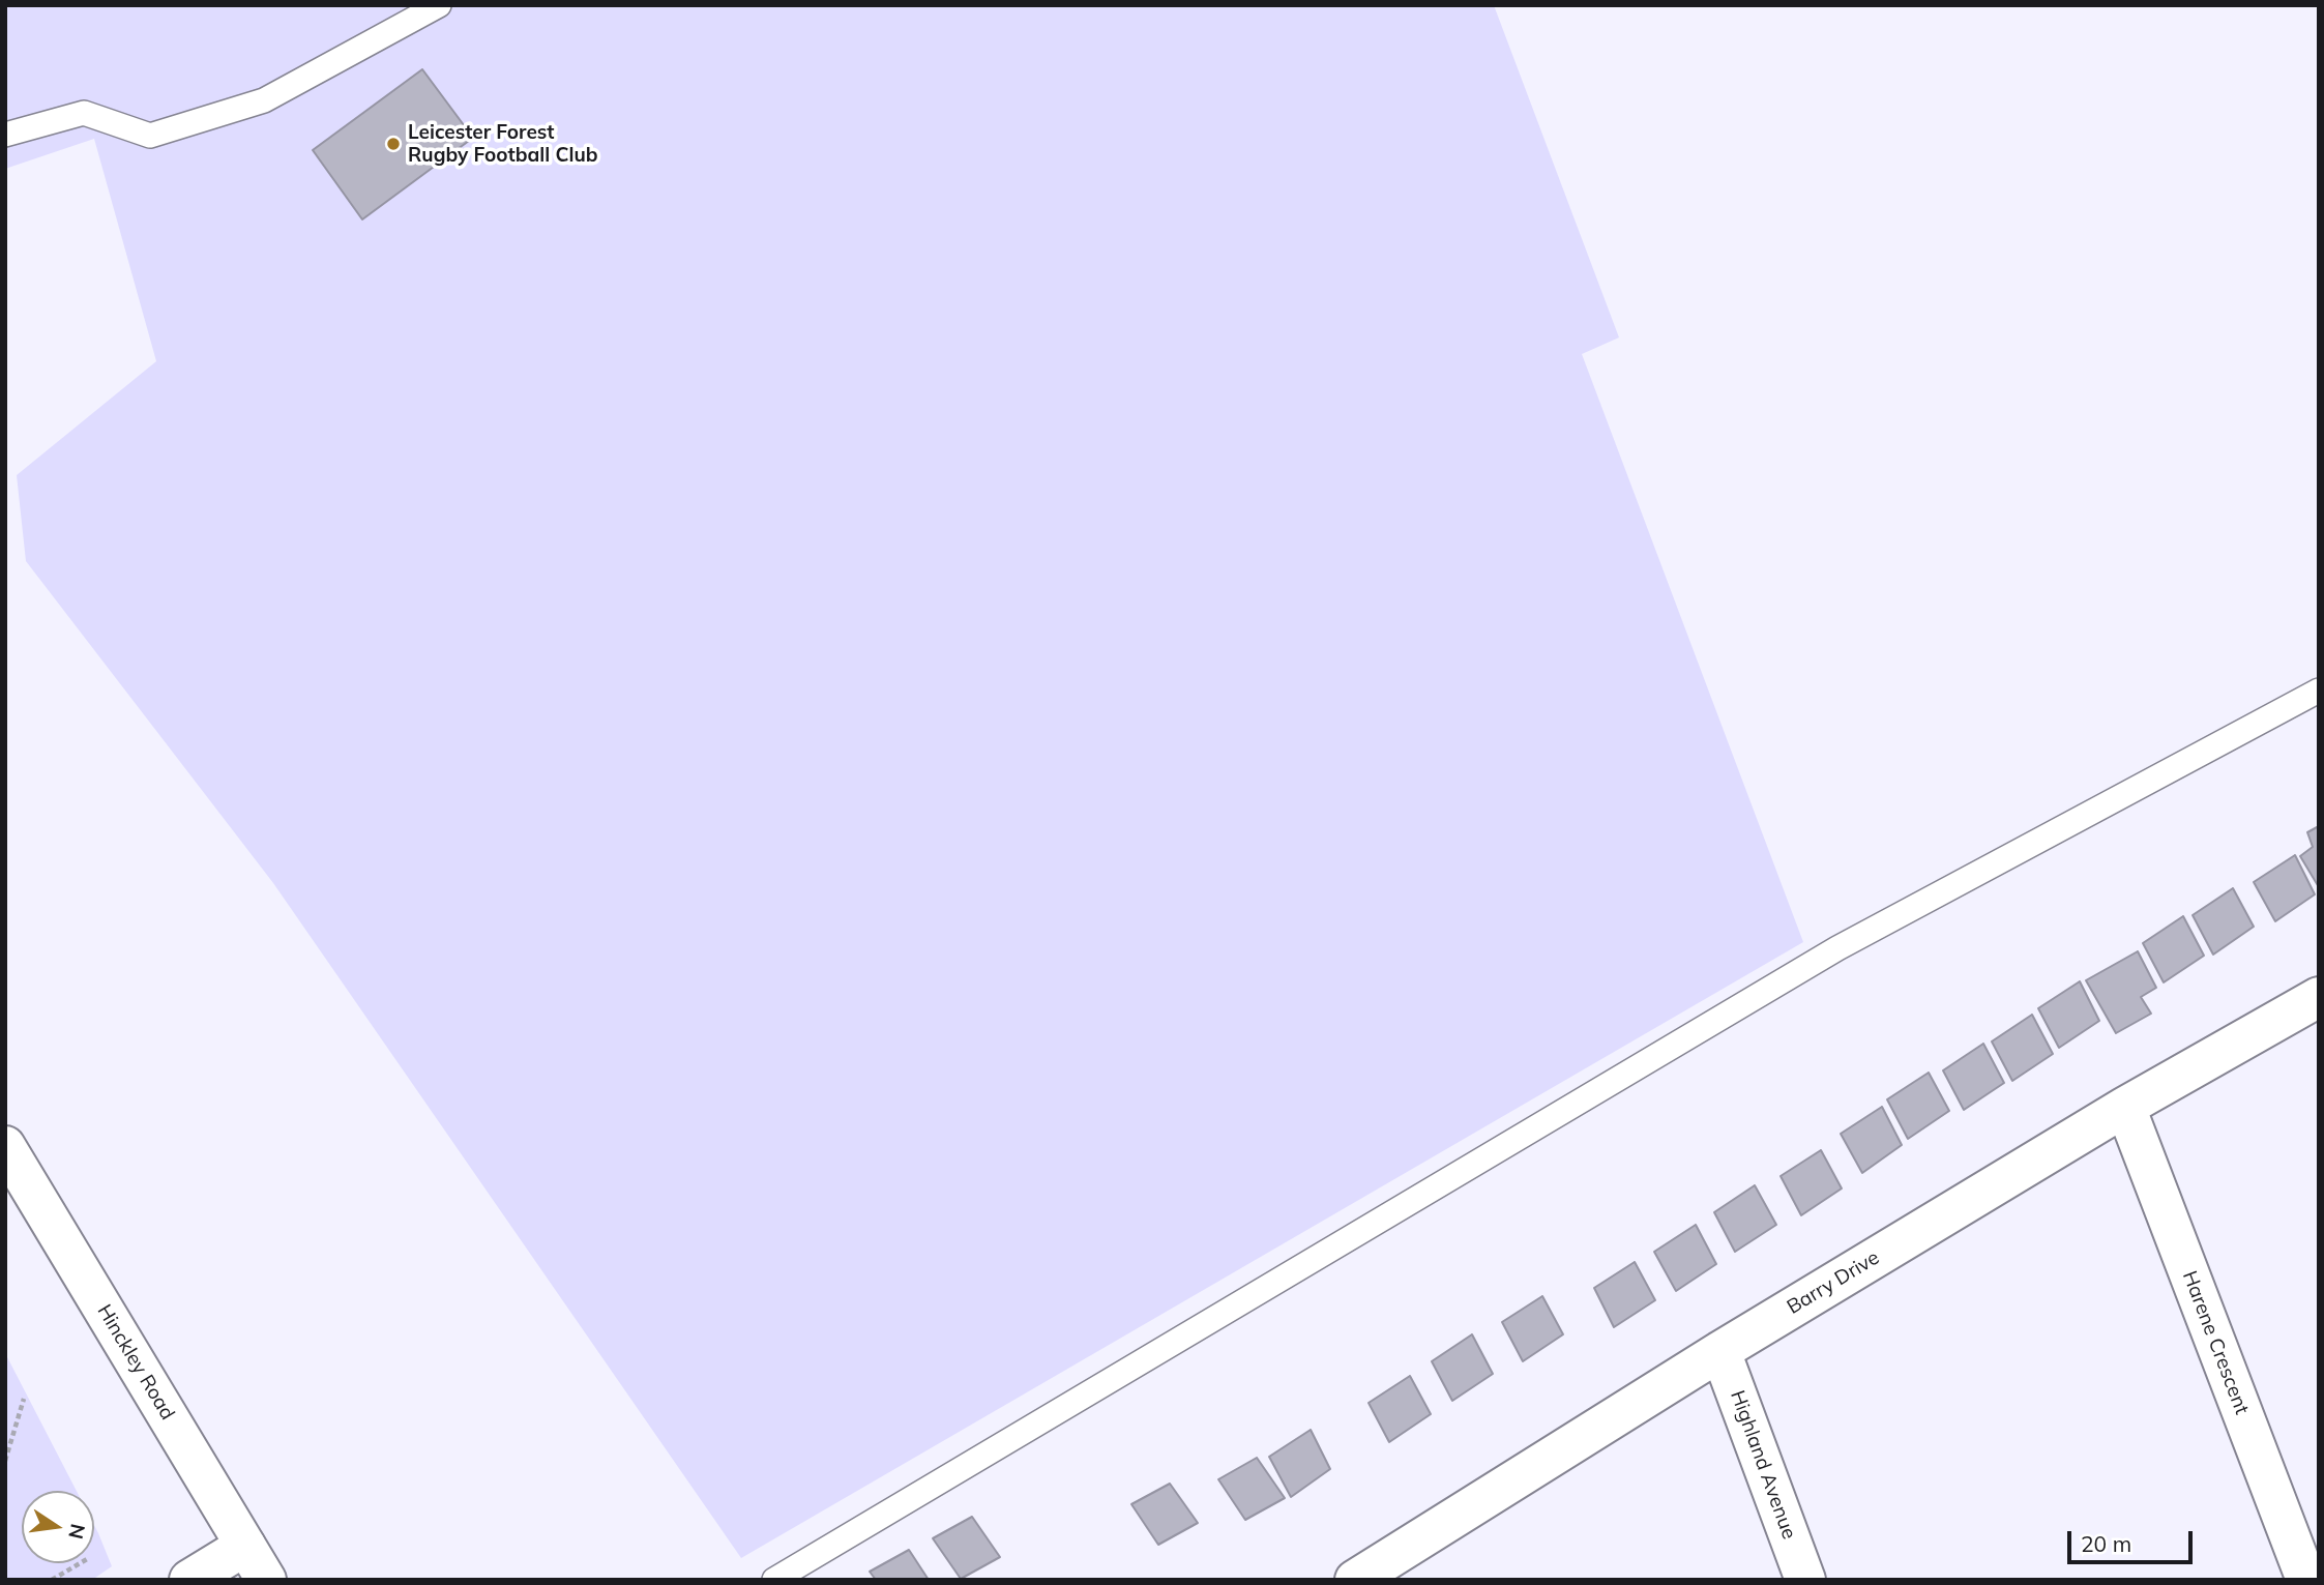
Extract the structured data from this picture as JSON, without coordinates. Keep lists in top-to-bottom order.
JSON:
{
  "streets": {
    "street": [
      "Barry Drive",
      "Harene Crescent",
      "Hinckley Road",
      "Highland Avenue"
    ]
  },
  "crossings": [
    ["Barry Drive", "Harene Crescent"],
    ["Barry Drive", "Highland Avenue"]
  ],
  "places": ["Leicester Forest Rugby Football Club"],
  "scale_bar": "20 m",
  "north": "right"
}
